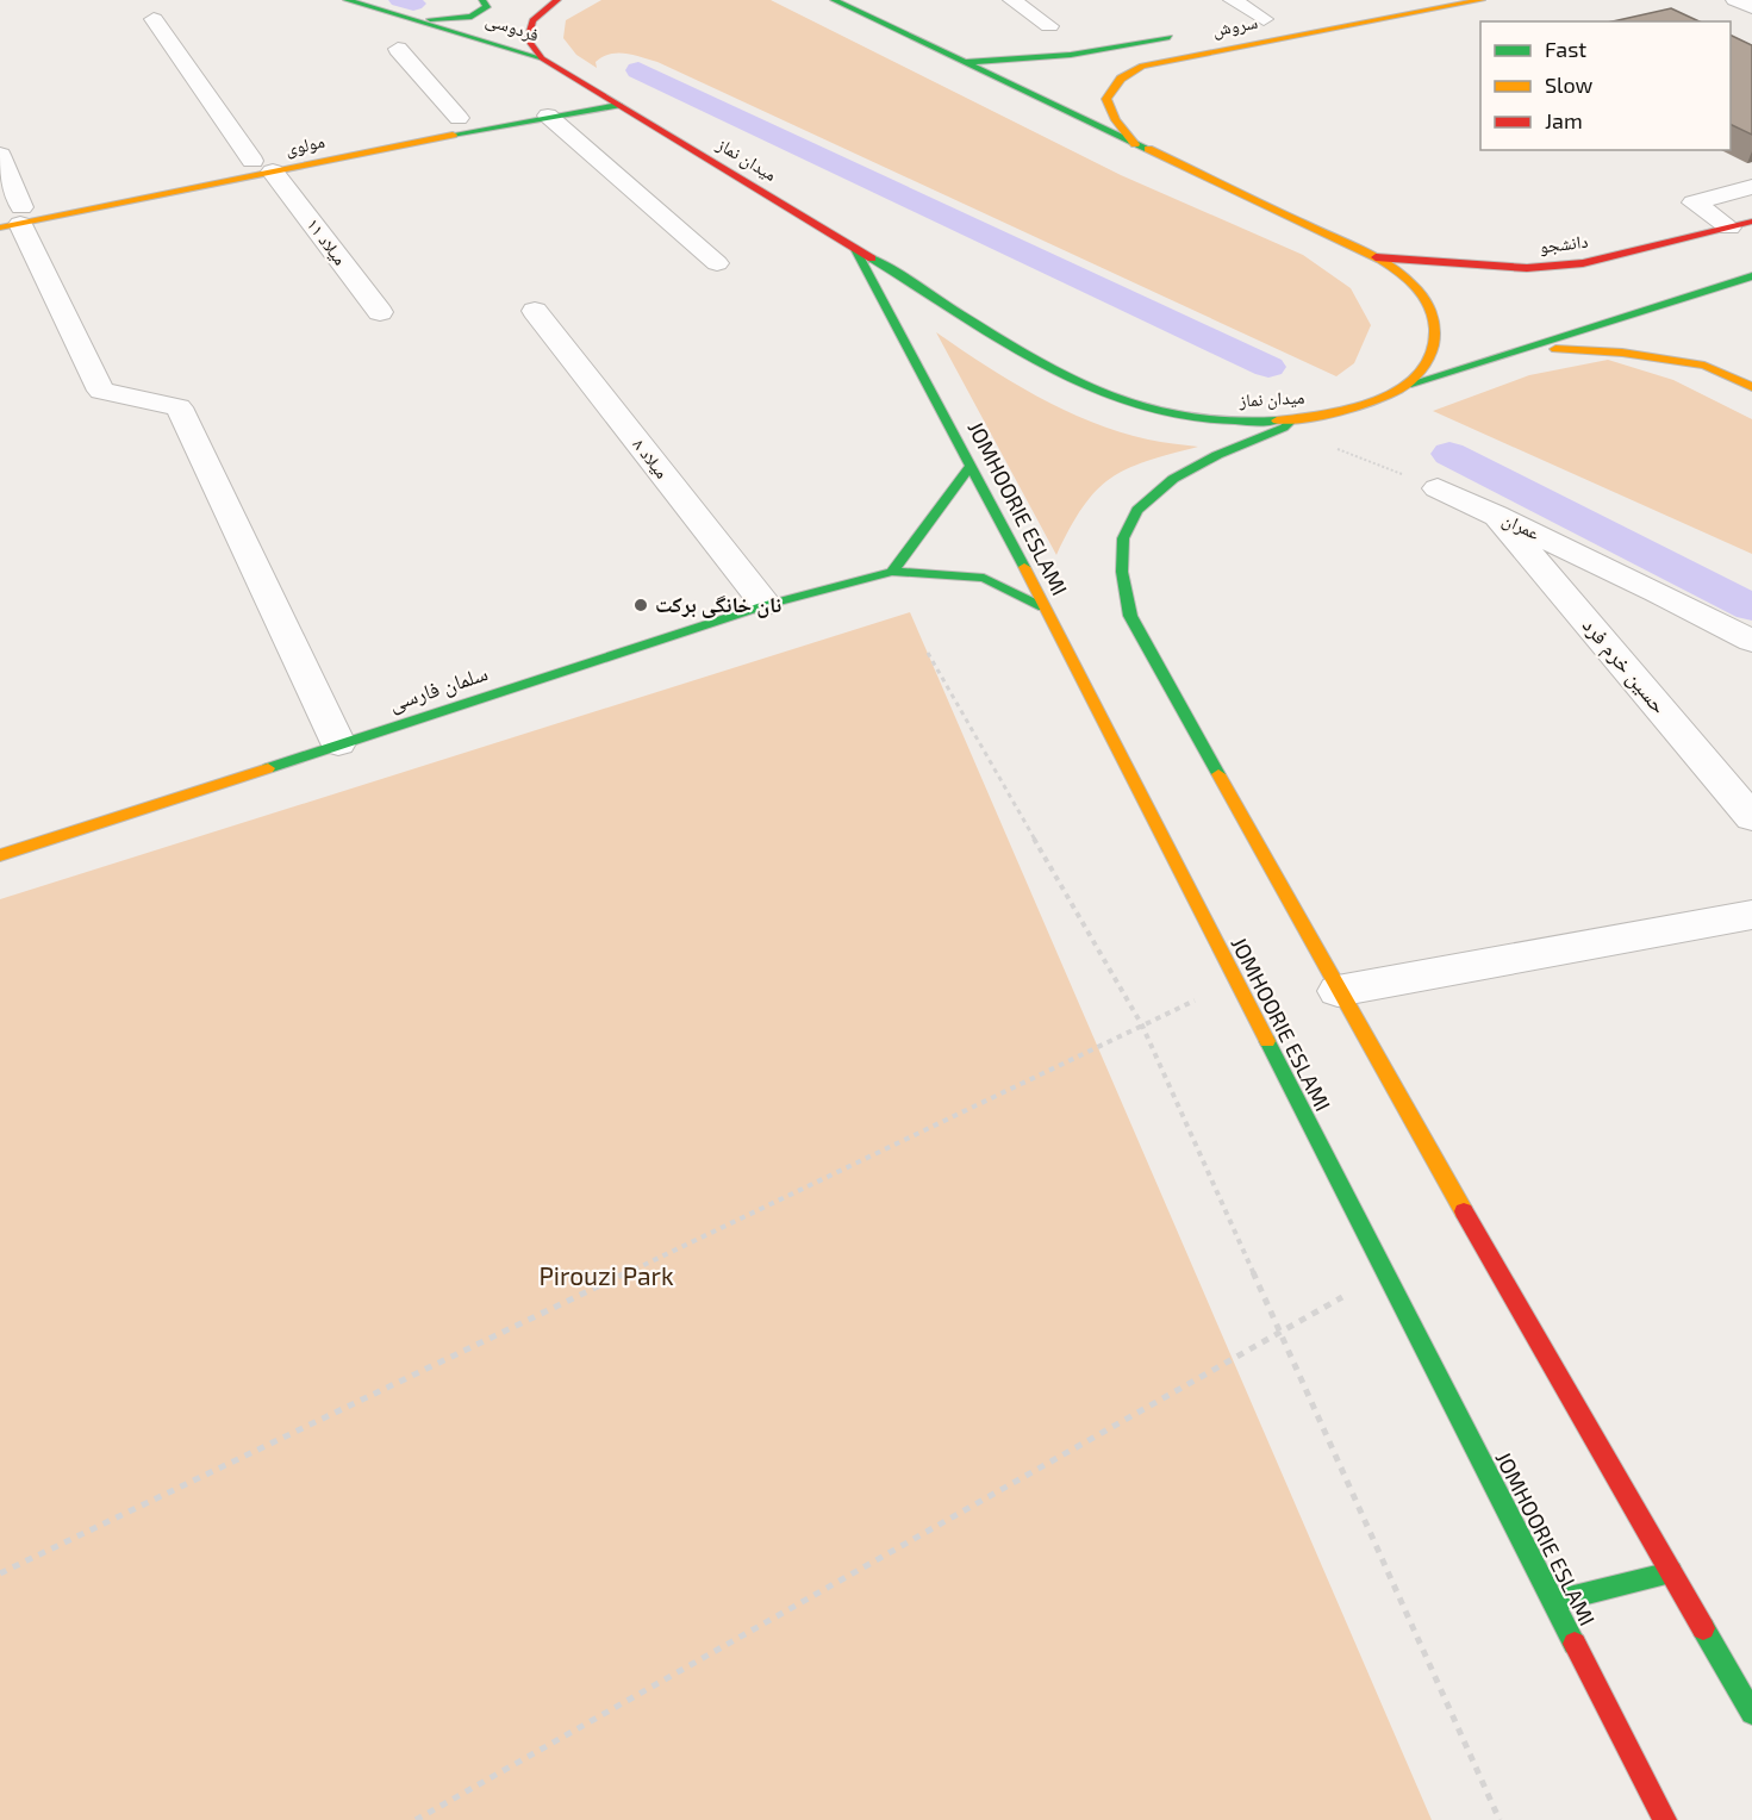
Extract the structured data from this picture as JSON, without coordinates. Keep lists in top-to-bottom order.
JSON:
{
  "streets": {
    "main road": [
      "سروش",
      "فردوسی",
      "مولوی",
      "میدان نماز",
      "دانشجو",
      "JOMHOORIE ESLAMI",
      "سلمان فارسی"
    ],
    "street": [
      "میلاد ۱۱",
      "میلاد ۸",
      "عمران",
      "حسین خرم فرد"
    ]
  },
  "crossings": [
    ["سروش", "میدان نماز"],
    ["فردوسی", "میدان نماز"],
    ["مولوی", "میدان نماز"],
    ["مولوی", "میلاد ۱۱"],
    ["میدان نماز", "دانشجو"],
    ["میدان نماز", "JOMHOORIE ESLAMI"],
    ["میلاد ۸", "سلمان فارسی"],
    ["JOMHOORIE ESLAMI", "سلمان فارسی"],
    ["عمران", "حسین خرم فرد"]
  ],
  "parks": ["Pirouzi Park"],
  "places": ["نان خانگی برکت"],
  "legend": ["Fast", "Slow", "Jam"]
}
